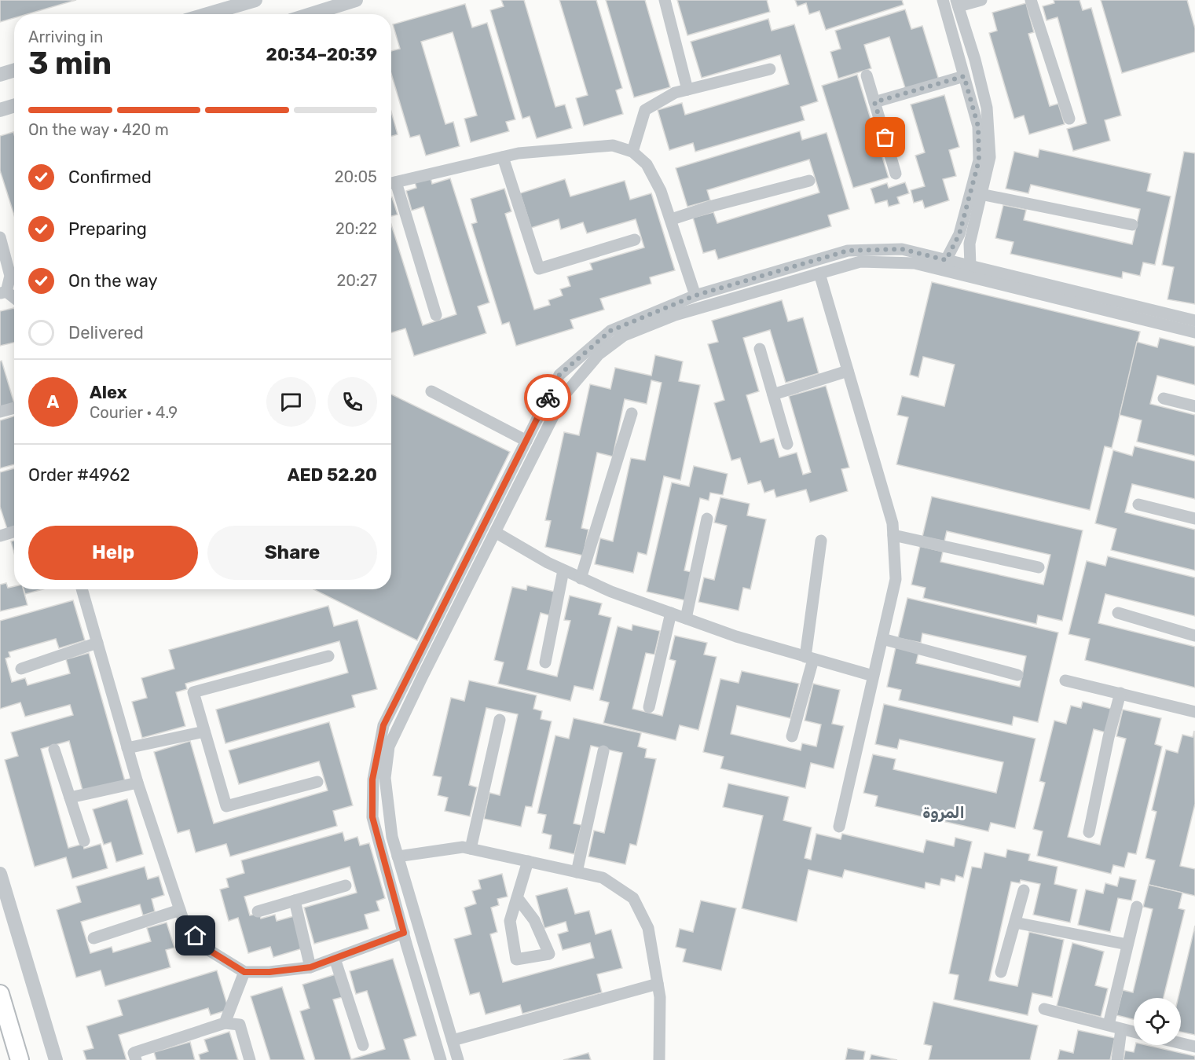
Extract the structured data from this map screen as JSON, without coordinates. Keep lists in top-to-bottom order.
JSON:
{
  "districts": ["المروة"],
  "page": {
    "heading": ["3 min", "Arriving in", "20:34–20:39"],
    "panel": [
      "Alex",
      "Courier · 4.9",
      "Order #4962",
      "AED 52.20"
    ],
    "bar": "On the way · 420 m",
    "list": [
      ["Confirmed", "20:05"],
      ["Preparing", "20:22"],
      ["On the way", "20:27"],
      "Delivered"
    ],
    "round": "A",
    "buttons": ["Help", "Share"]
  }
}
